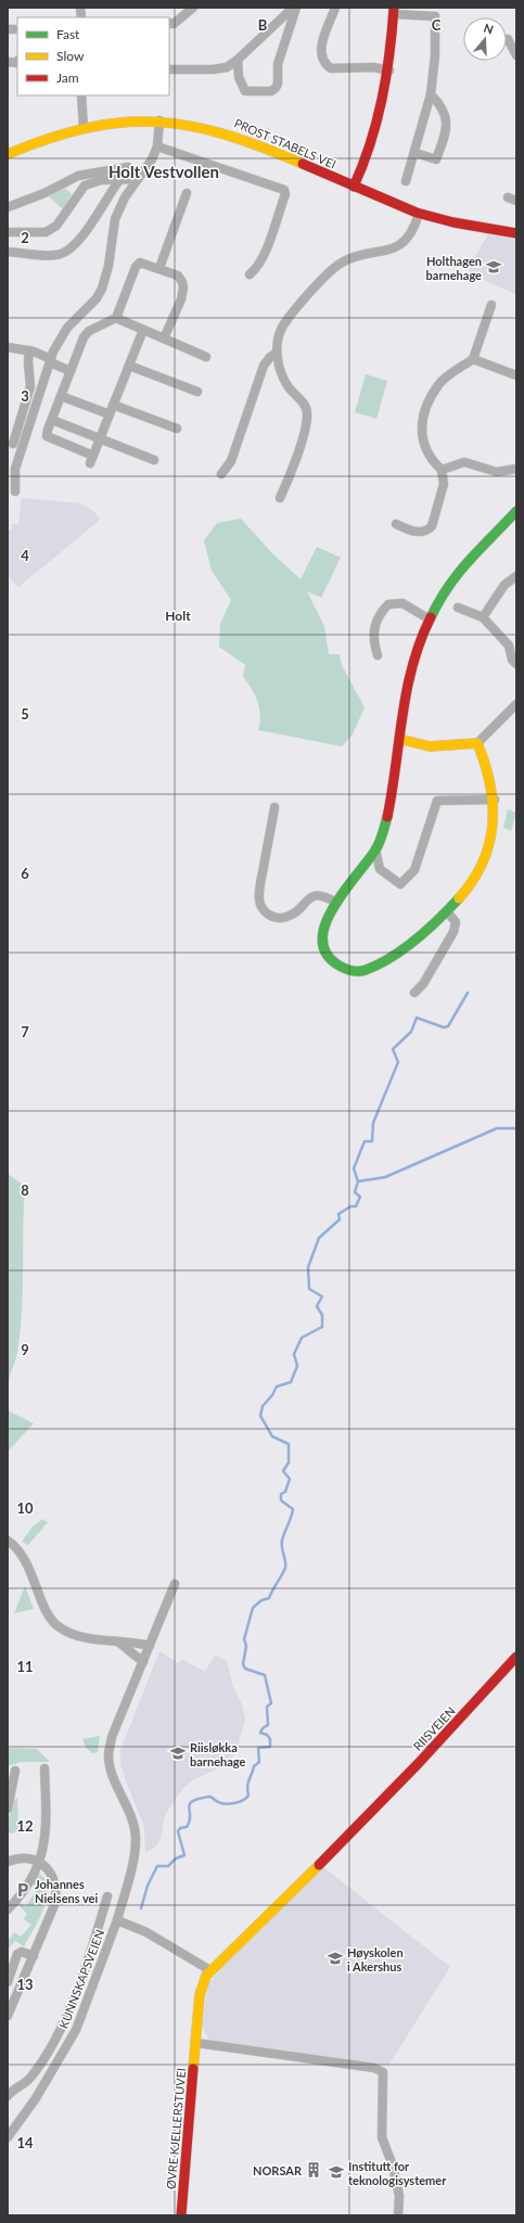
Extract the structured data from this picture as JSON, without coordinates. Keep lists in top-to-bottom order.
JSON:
{
  "streets": {
    "street": [
      "PROST STABELS VEI",
      "RIISVEIEN",
      "KUNNSKAPSVEIEN",
      "ØVRE KJELLERSTUVEI"
    ]
  },
  "crossings": [
    ["RIISVEIEN", "KUNNSKAPSVEIEN"]
  ],
  "districts": ["Holt Vestvollen", "Holt"],
  "places": {
    "school or university": [
      "Holthagen barnehage",
      "Riisløkka barnehage",
      "Høyskolen i Akershus",
      "Institutt for teknologisystemer"
    ],
    "parking": ["Johannes Nielsens vei"],
    "building": ["NORSAR"]
  },
  "legend": ["Fast", "Slow", "Jam"],
  "north": "top",
  "grid": {
    "columns": ["B", "C"],
    "rows": [
      "2",
      "3",
      "4",
      "5",
      "6",
      "7",
      "8",
      "9",
      "10",
      "11",
      "12",
      "13",
      "14"
    ]
  }
}
